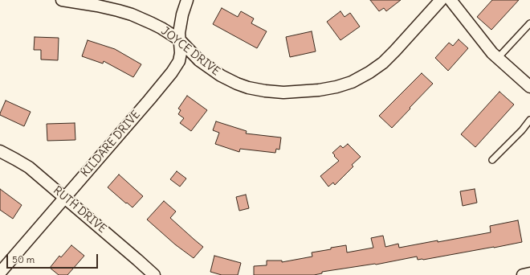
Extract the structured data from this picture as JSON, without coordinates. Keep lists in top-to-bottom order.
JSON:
{
  "streets": {
    "street": ["JOYCE DRIVE", "KILDARE DRIVE", "RUTH DRIVE"]
  },
  "crossings": [
    ["JOYCE DRIVE", "KILDARE DRIVE"],
    ["KILDARE DRIVE", "RUTH DRIVE"]
  ],
  "scale_bar": "50 m"
}
